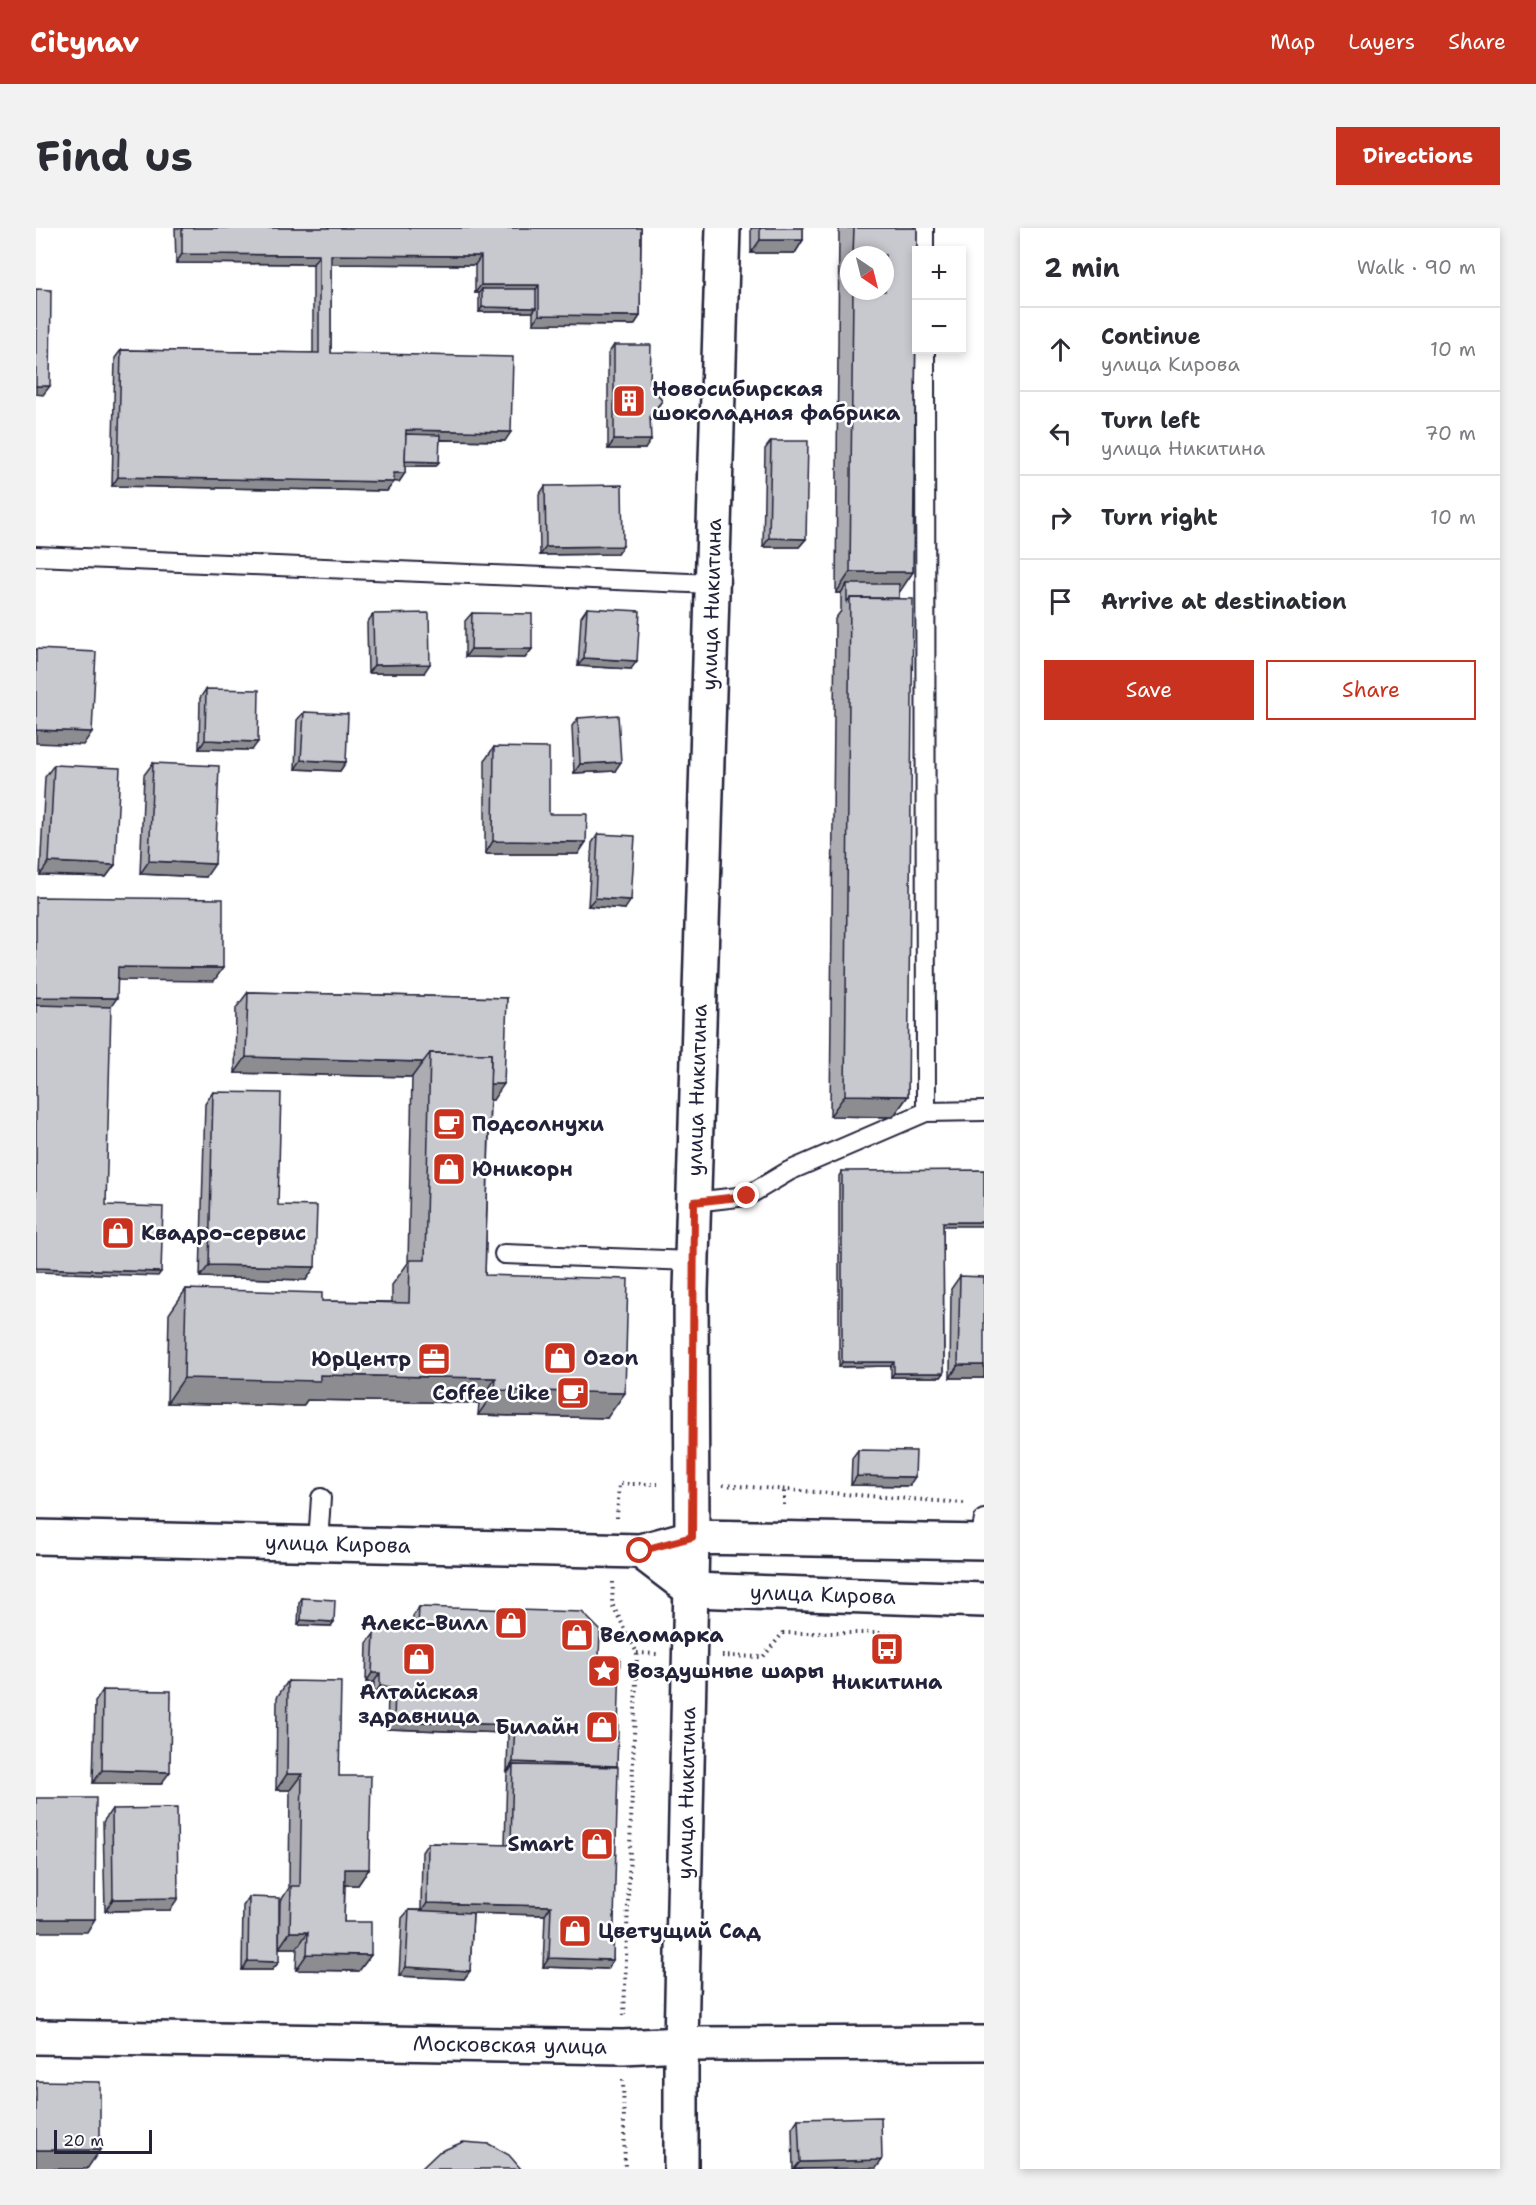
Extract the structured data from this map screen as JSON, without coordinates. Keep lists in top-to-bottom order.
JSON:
{
  "streets": {
    "street": ["улица Никитина", "улица Кирова", "Московская улица"]
  },
  "crossings": [
    ["улица Никитина", "улица Кирова"],
    ["улица Никитина", "Московская улица"]
  ],
  "places": {
    "building": ["Новосибирская шоколадная фабрика"],
    "cafe": ["Подсолнухи", "Coffee Like"],
    "shop": [
      "Юникорн",
      "Квадро-сервис",
      "Ozon",
      "Алекс-Вилл",
      "Веломарка",
      "Алтайская здравница",
      "Билайн",
      "Smart",
      "Цветущий Сад"
    ],
    "office": ["ЮрЦентр"],
    "bus stop": ["Никитина"],
    "place": ["Воздушные шары"]
  },
  "scale_bar": "20 m",
  "north": "bottom right",
  "page": {
    "header": "Citynav",
    "nav": ["Map", "Layers", "Share"],
    "buttons": [
      "Directions",
      ["Save", "Share"]
    ],
    "title": "Find us",
    "heading": ["2 min", "Walk · 90 m"],
    "map_buttons": ["+", "−"],
    "list": [
      ["Continue", "улица Кирова", "10 m"],
      ["Turn left", "улица Никитина", "70 m"],
      ["Turn right", "10 m"],
      "Arrive at destination"
    ],
    "scale": "20 m"
  }
}
